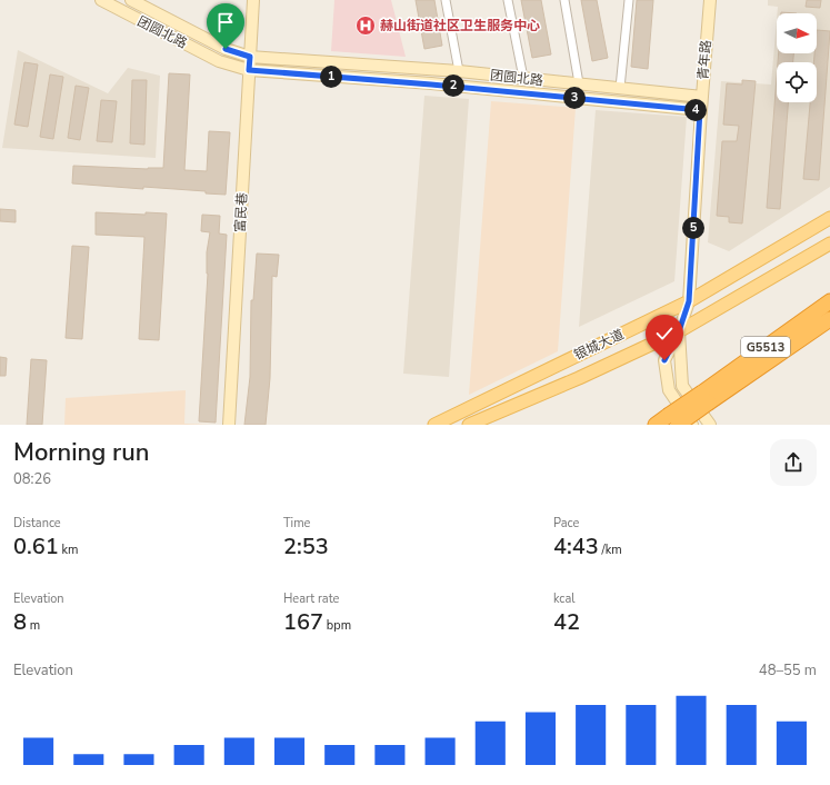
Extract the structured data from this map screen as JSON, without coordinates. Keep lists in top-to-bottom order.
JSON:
{
  "streets": {
    "highway": ["G5513"],
    "main road": [
      "团圆北路",
      "青年路",
      "富民巷",
      "银城大道"
    ]
  },
  "crossings": [
    ["团圆北路", "青年路"],
    ["团圆北路", "富民巷"],
    ["青年路", "银城大道"]
  ],
  "places": {
    "hospital": ["赫山街道社区卫生服务中心"]
  },
  "north": "right",
  "page": {
    "pins": [
      "1",
      "2",
      "3",
      "4",
      "5"
    ],
    "heading": ["Morning run", "08:26"],
    "stats": [
      ["Distance", "0.61 km"],
      ["Time", "2:53"],
      ["Pace", "4:43 /km"],
      ["Elevation", "8 m"],
      ["Heart rate", "167 bpm"],
      ["kcal", "42"]
    ],
    "chart": ["Elevation", "48–55 m"]
  }
}
